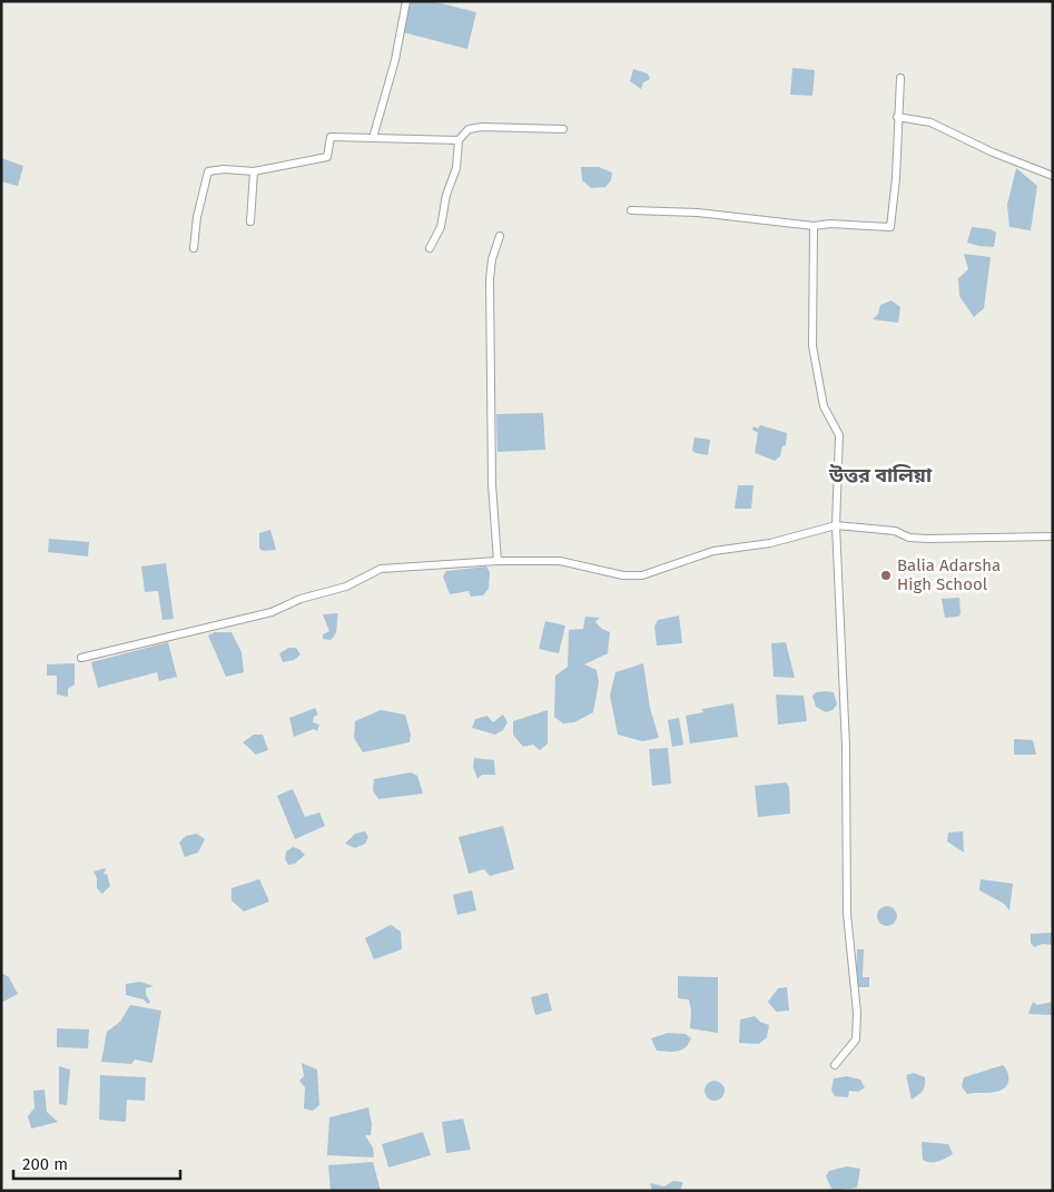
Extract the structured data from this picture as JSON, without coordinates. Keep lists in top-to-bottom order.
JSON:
{
  "districts": ["উত্তর বালিয়া"],
  "places": ["Balia Adarsha High School"],
  "scale_bar": "200 m"
}
